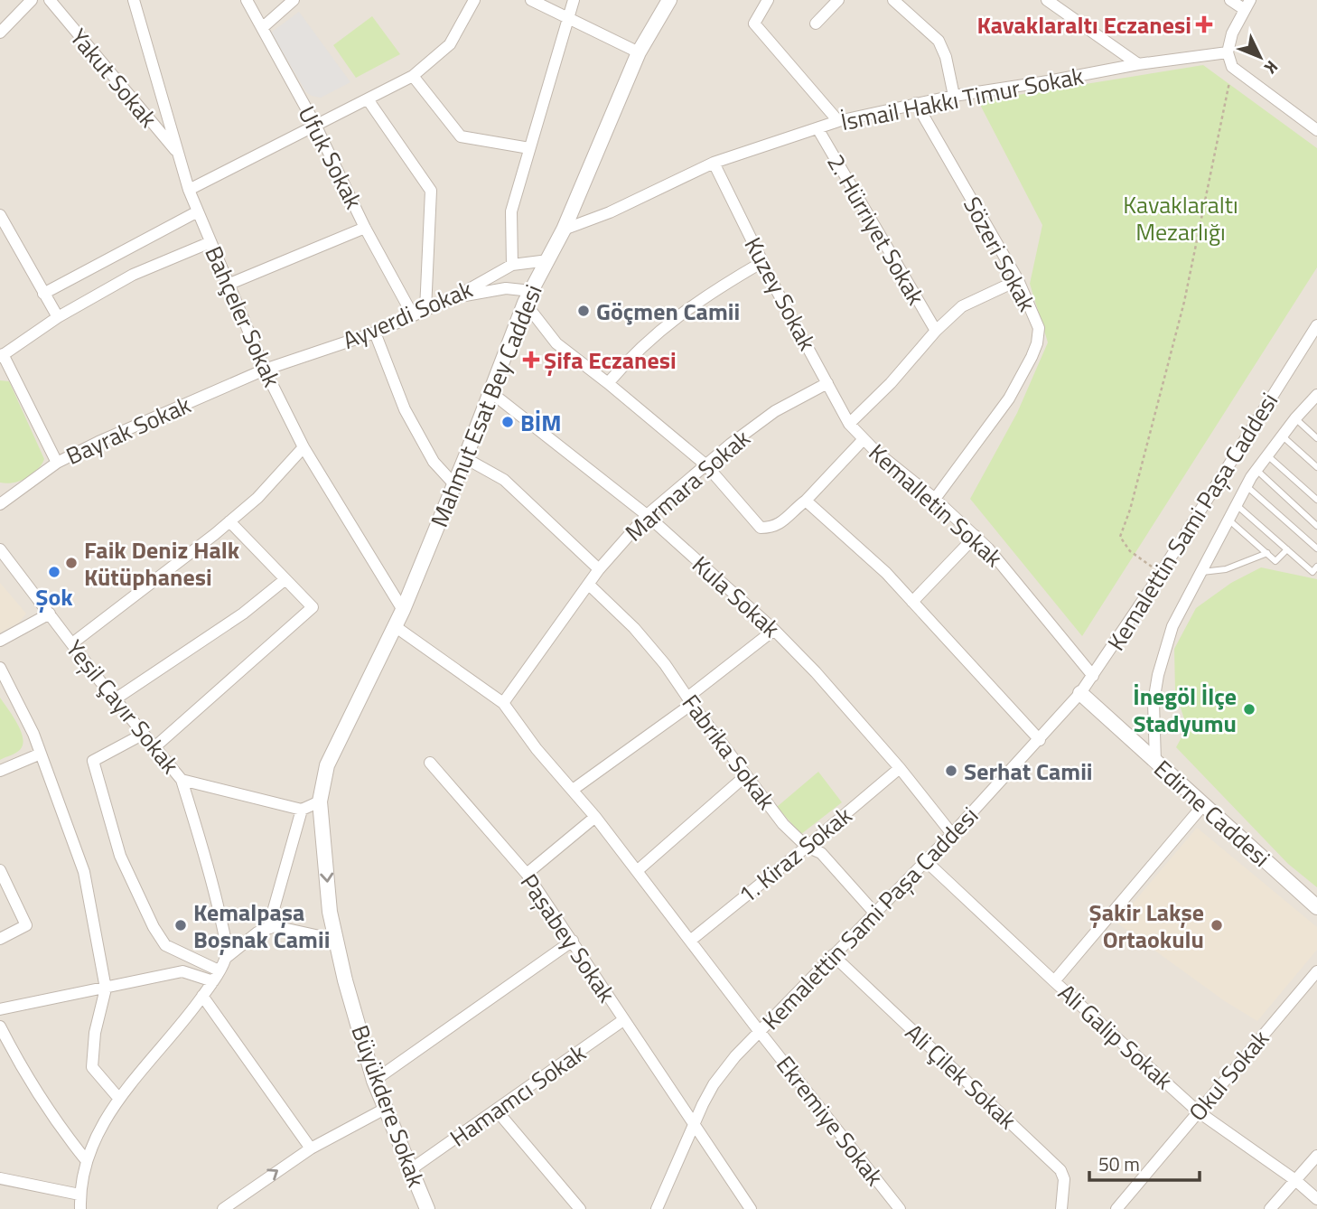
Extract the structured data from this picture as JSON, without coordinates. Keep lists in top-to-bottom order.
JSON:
{
  "streets": {
    "street": [
      "Yakut Sokak",
      "İsmail Hakkı Timur Sokak",
      "Ufuk Sokak",
      "2. Hürriyet Sokak",
      "Sözeri Sokak",
      "Kuzey Sokak",
      "Ayverdi Sokak",
      "Bahçeler Sokak",
      "Mahmut Esat Bey Caddesi",
      "Bayrak Sokak",
      "Marmara Sokak",
      "Kemalletin Sokak",
      "Kemalettin Sami Paşa Caddesi",
      "Kula Sokak",
      "Yeşil Çayır Sokak",
      "Fabrika Sokak",
      "Edirne Caddesi",
      "1. Kiraz Sokak",
      "Paşabey Sokak",
      "Ali Galip Sokak",
      "Okul Sokak",
      "Ali Çilek Sokak",
      "Hamamcı Sokak",
      "Büyükdere Sokak",
      "Ekremiye Sokak"
    ]
  },
  "crossings": [
    ["Yakut Sokak", "Bahçeler Sokak"],
    ["İsmail Hakkı Timur Sokak", "2. Hürriyet Sokak"],
    ["İsmail Hakkı Timur Sokak", "Sözeri Sokak"],
    ["İsmail Hakkı Timur Sokak", "Kuzey Sokak"],
    ["İsmail Hakkı Timur Sokak", "Mahmut Esat Bey Caddesi"],
    ["Ufuk Sokak", "Ayverdi Sokak"],
    ["Sözeri Sokak", "Kemalletin Sokak"],
    ["Kuzey Sokak", "Marmara Sokak"],
    ["Kuzey Sokak", "Kemalletin Sokak"],
    ["Ayverdi Sokak", "Bahçeler Sokak"],
    ["Ayverdi Sokak", "Mahmut Esat Bey Caddesi"],
    ["Ayverdi Sokak", "Bayrak Sokak"],
    ["Bahçeler Sokak", "Mahmut Esat Bey Caddesi"],
    ["Bahçeler Sokak", "Bayrak Sokak"],
    ["Mahmut Esat Bey Caddesi", "Kula Sokak"],
    ["Mahmut Esat Bey Caddesi", "Büyükdere Sokak"],
    ["Mahmut Esat Bey Caddesi", "Ekremiye Sokak"],
    ["Marmara Sokak", "Kula Sokak"],
    ["Marmara Sokak", "Fabrika Sokak"],
    ["Marmara Sokak", "Ekremiye Sokak"],
    ["Kemalletin Sokak", "Kemalettin Sami Paşa Caddesi"],
    ["Kemalettin Sami Paşa Caddesi", "Kula Sokak"],
    ["Kemalettin Sami Paşa Caddesi", "Fabrika Sokak"],
    ["Kemalettin Sami Paşa Caddesi", "Edirne Caddesi"],
    ["Kemalettin Sami Paşa Caddesi", "Paşabey Sokak"],
    ["Kemalettin Sami Paşa Caddesi", "Ali Galip Sokak"],
    ["Kemalettin Sami Paşa Caddesi", "Ali Çilek Sokak"],
    ["Kemalettin Sami Paşa Caddesi", "Ekremiye Sokak"],
    ["Kula Sokak", "1. Kiraz Sokak"],
    ["Fabrika Sokak", "1. Kiraz Sokak"],
    ["1. Kiraz Sokak", "Ekremiye Sokak"],
    ["Paşabey Sokak", "Hamamcı Sokak"],
    ["Ali Galip Sokak", "Okul Sokak"],
    ["Hamamcı Sokak", "Büyükdere Sokak"]
  ],
  "parks": ["Kavaklaraltı Mezarlığı"],
  "places": {
    "health": ["Kavaklaraltı Eczanesi", "Şifa Eczanesi"],
    "other": [
      "Göçmen Camii",
      "BİM",
      "Faik Deniz Halk Kütüphanesi",
      "Şok",
      "İnegöl İlçe Stadyumu",
      "Serhat Camii",
      "Kemalpaşa Boşnak Camii",
      "Şakir Lakşe Ortaokulu"
    ]
  },
  "scale_bar": "50 m",
  "north": "bottom right"
}
